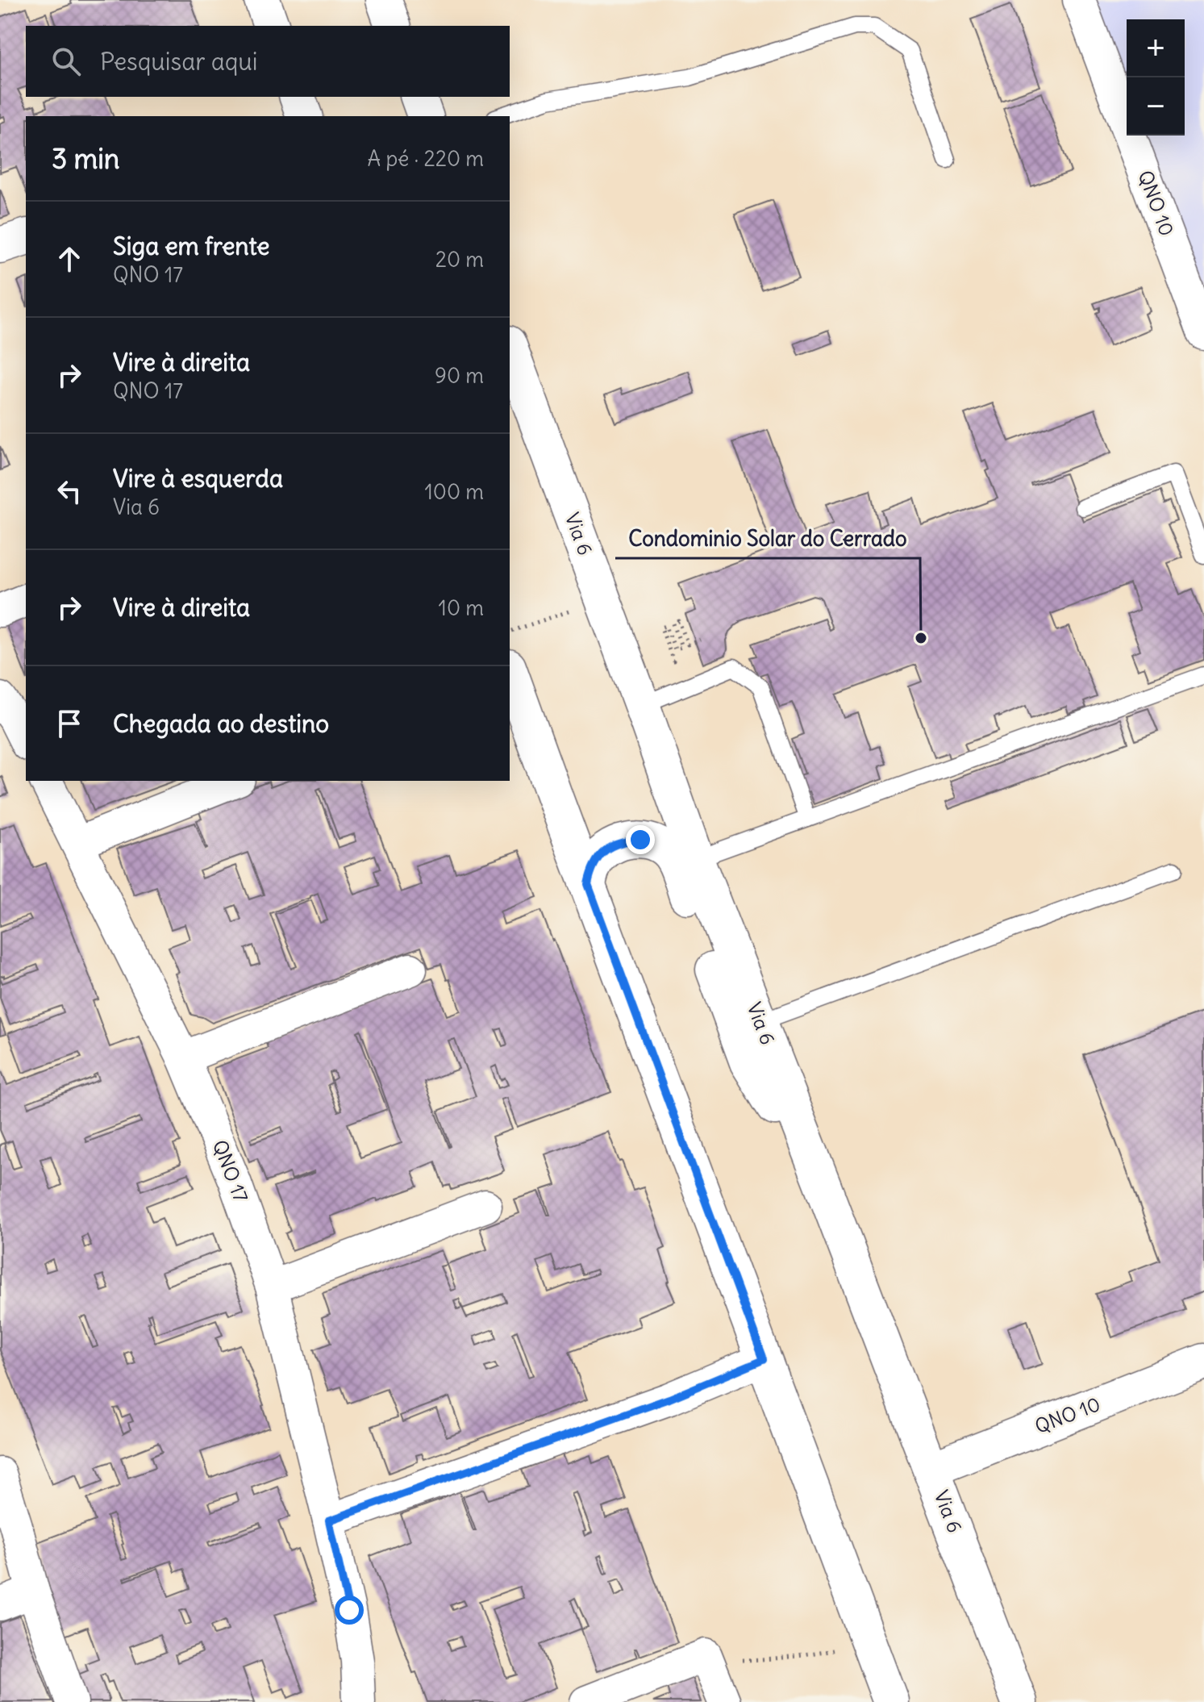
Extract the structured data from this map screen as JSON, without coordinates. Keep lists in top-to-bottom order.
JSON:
{
  "streets": {
    "main road": ["QNO 10", "Via 6"],
    "street": ["QNO 17"]
  },
  "crossings": [
    ["QNO 10", "Via 6"]
  ],
  "places": ["Condominio Solar do Cerrado"],
  "page": {
    "map_buttons": ["+", "−"],
    "search": "Pesquisar aqui",
    "heading": ["3 min", "A pé · 220 m"],
    "list": [
      ["Siga em frente", "QNO 17", "20 m"],
      ["Vire à direita", "QNO 17", "90 m"],
      ["Vire à esquerda", "Via 6", "100 m"],
      ["Vire à direita", "10 m"],
      "Chegada ao destino"
    ]
  }
}
